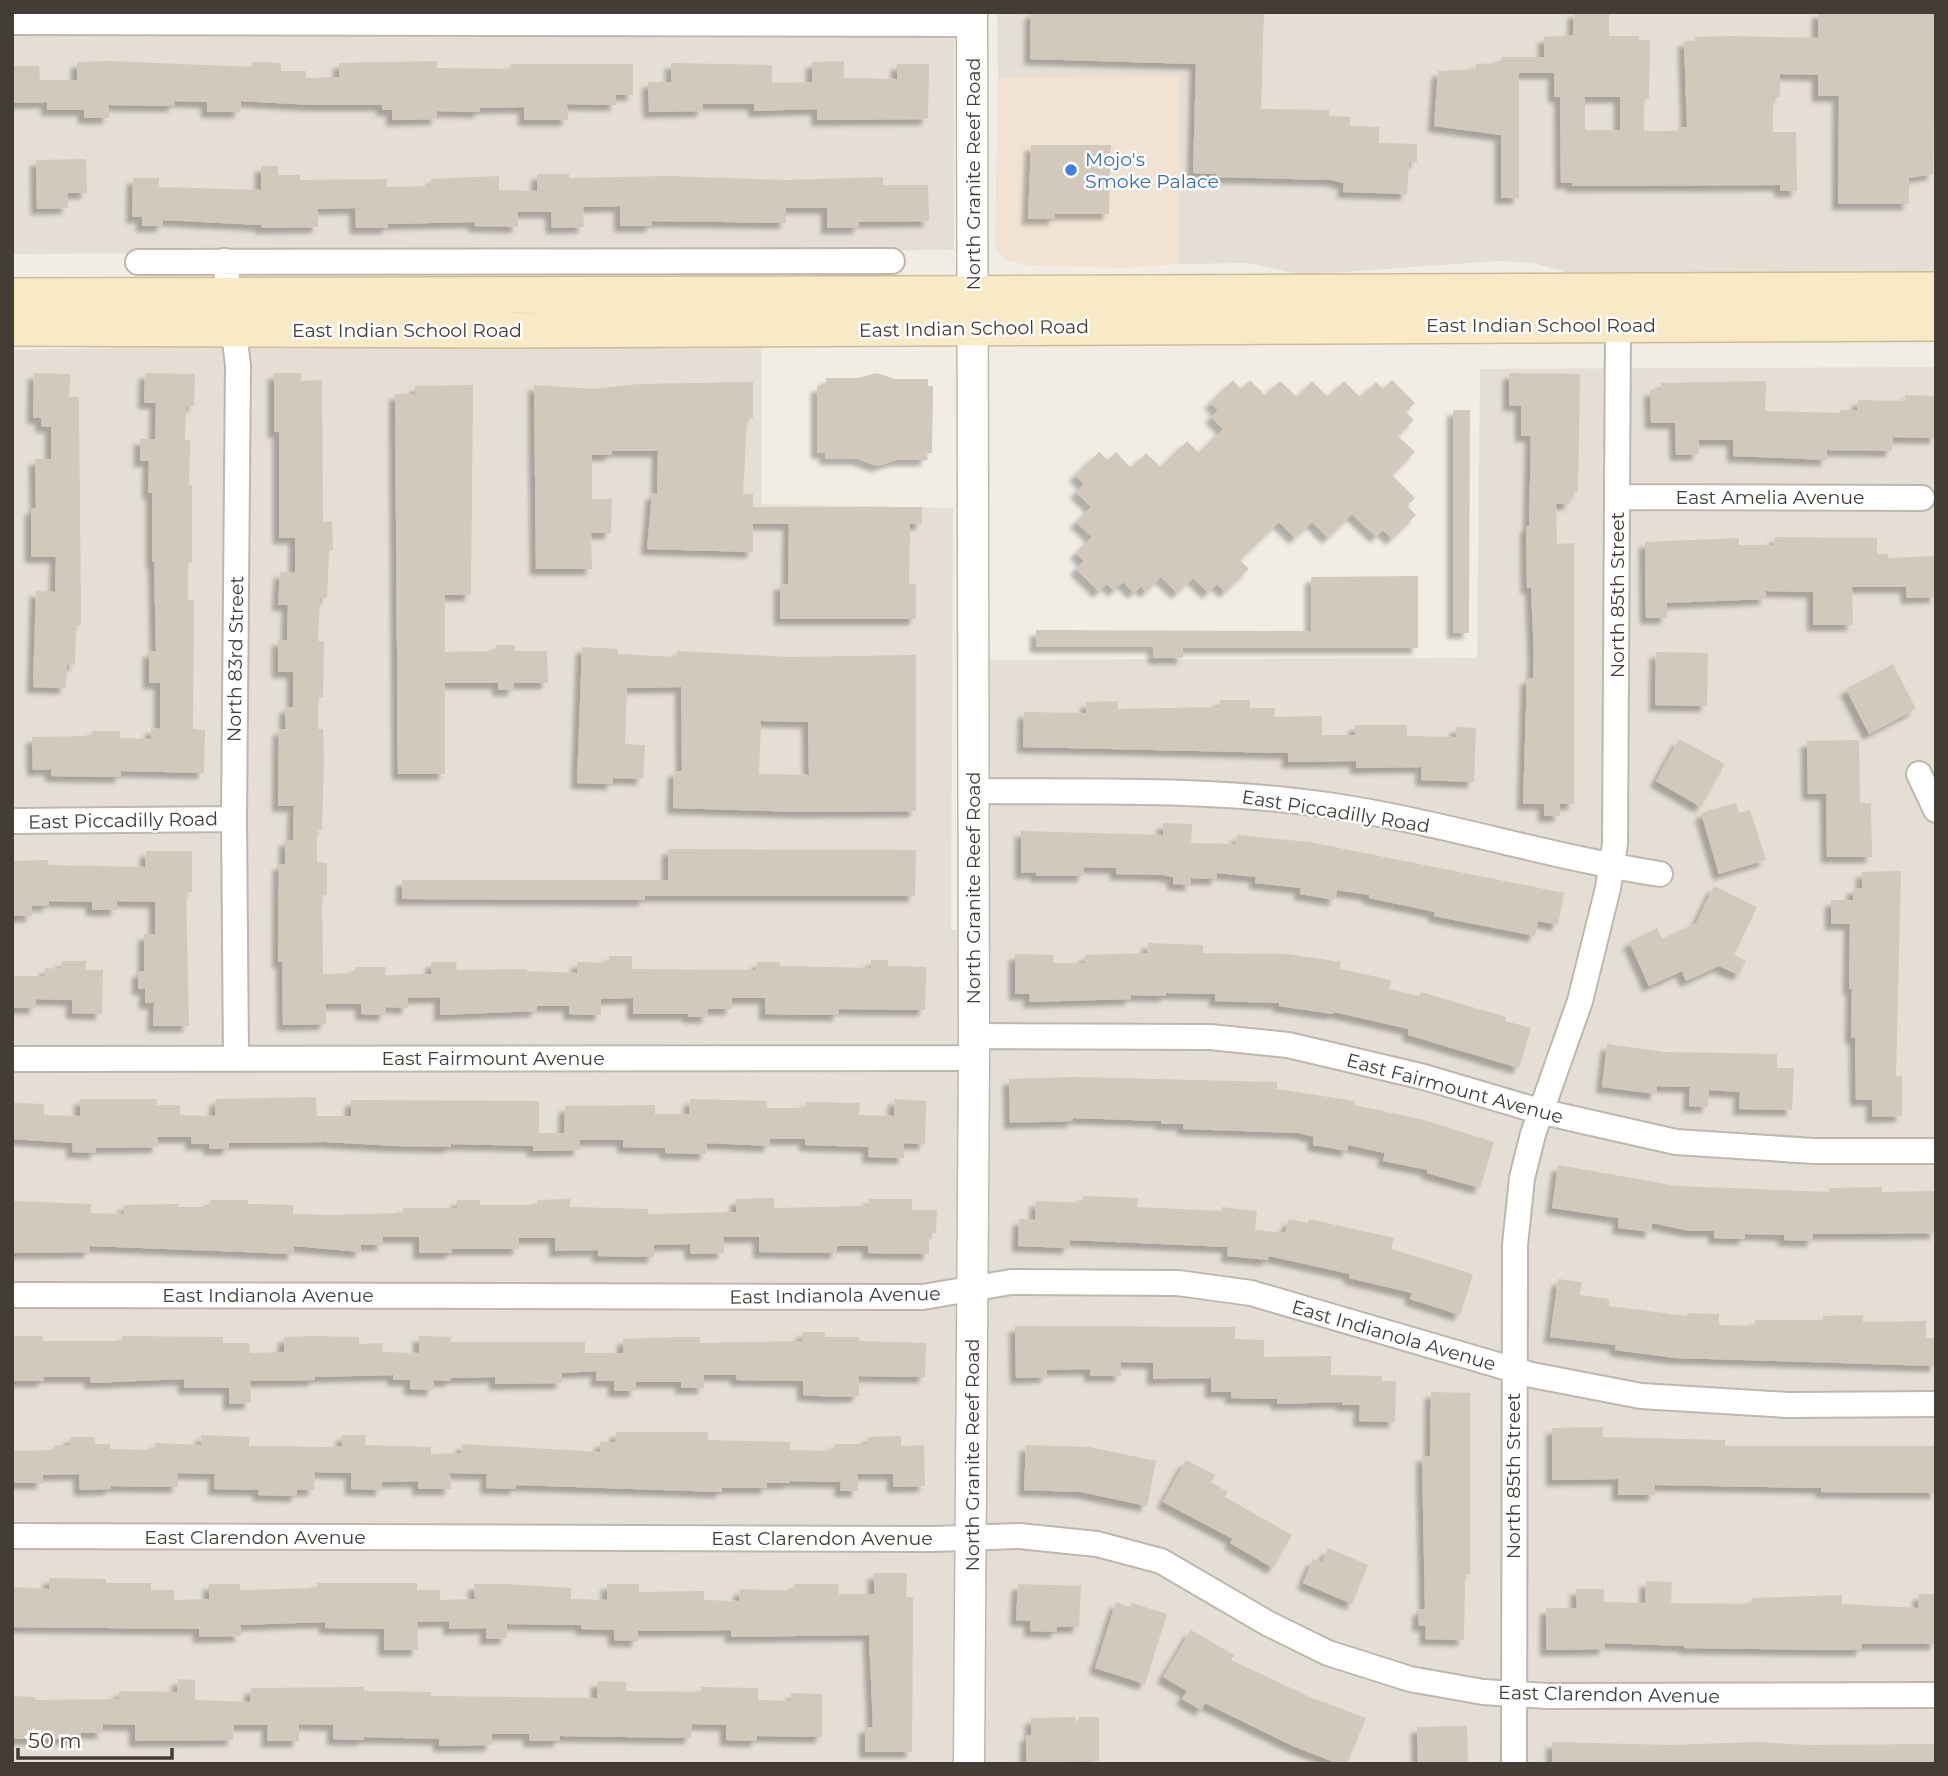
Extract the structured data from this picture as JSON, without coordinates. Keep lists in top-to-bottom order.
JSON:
{
  "streets": {
    "main road": ["East Indian School Road"],
    "street": [
      "North Granite Reef Road",
      "East Amelia Avenue",
      "North 85th Street",
      "North 83rd Street",
      "East Piccadilly Road",
      "East Fairmount Avenue",
      "East Indianola Avenue",
      "East Clarendon Avenue"
    ]
  },
  "crossings": [
    ["North Granite Reef Road", "East Indian School Road"],
    ["North Granite Reef Road", "East Piccadilly Road"],
    ["North Granite Reef Road", "East Fairmount Avenue"],
    ["North Granite Reef Road", "East Indianola Avenue"],
    ["North Granite Reef Road", "East Clarendon Avenue"],
    ["East Indian School Road", "North 85th Street"],
    ["East Indian School Road", "North 83rd Street"],
    ["East Amelia Avenue", "North 85th Street"],
    ["North 85th Street", "East Piccadilly Road"],
    ["North 85th Street", "East Fairmount Avenue"],
    ["North 85th Street", "East Indianola Avenue"],
    ["North 85th Street", "East Clarendon Avenue"],
    ["North 83rd Street", "East Piccadilly Road"],
    ["North 83rd Street", "East Fairmount Avenue"]
  ],
  "places": ["Mojo's Smoke Palace"],
  "scale_bar": "50 m"
}
